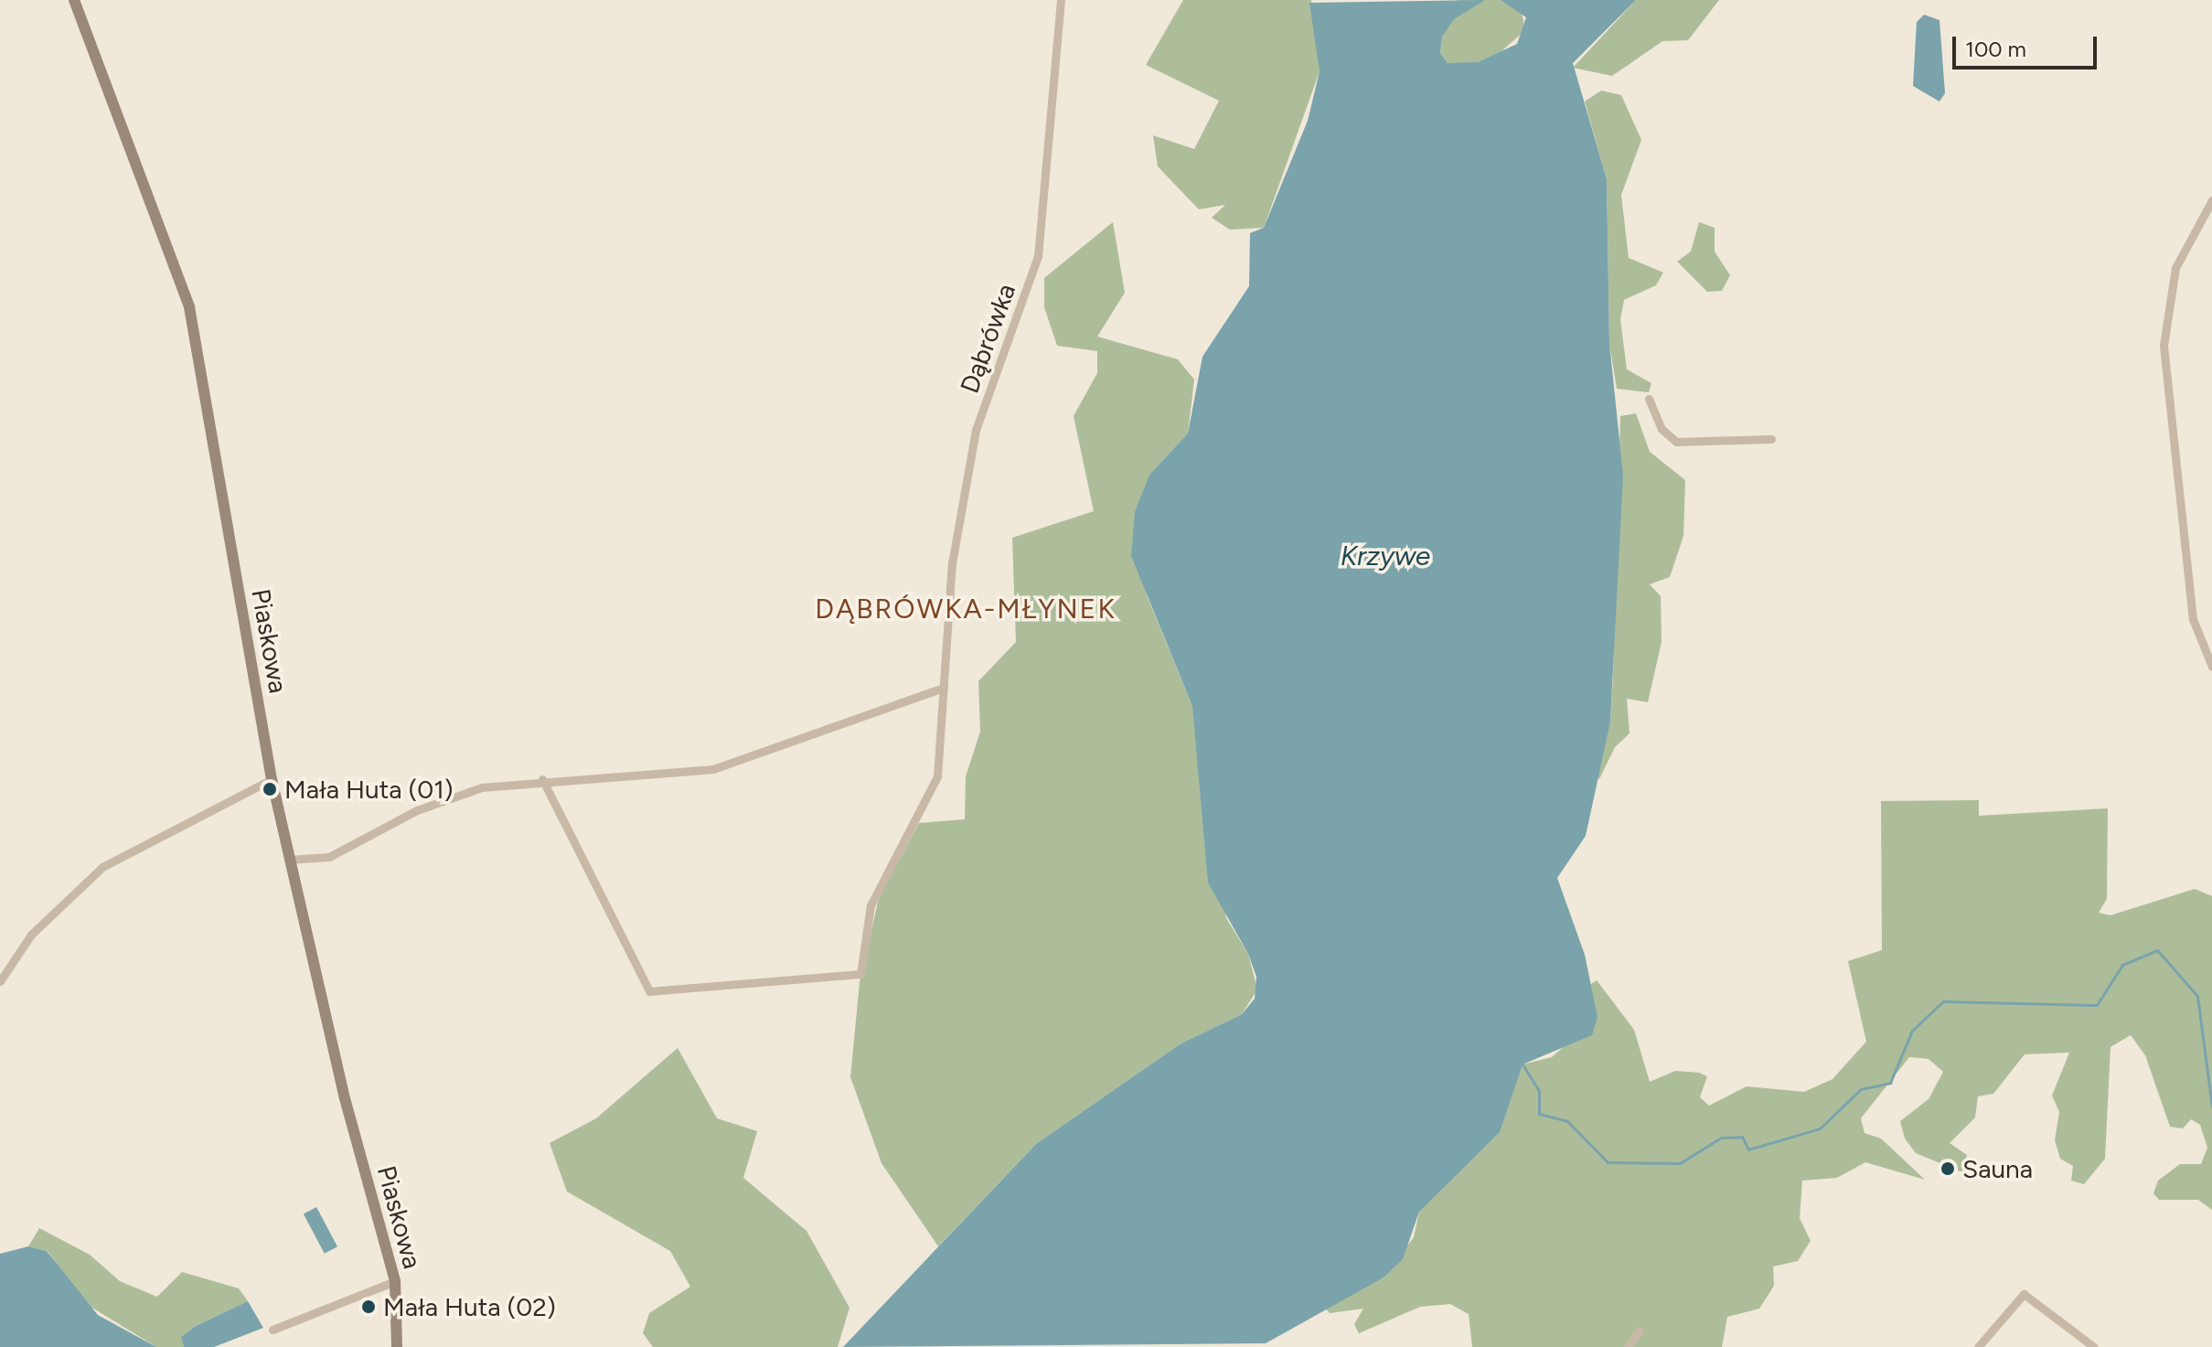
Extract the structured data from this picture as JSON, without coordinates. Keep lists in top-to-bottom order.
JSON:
{
  "streets": {
    "street": ["Dąbrówka", "Piaskowa"]
  },
  "districts": ["DĄBRÓWKA-MŁYNEK"],
  "water": ["Krzywe"],
  "places": ["Mała Huta (01)", "Sauna", "Mała Huta (02)"],
  "scale_bar": "100 m"
}
